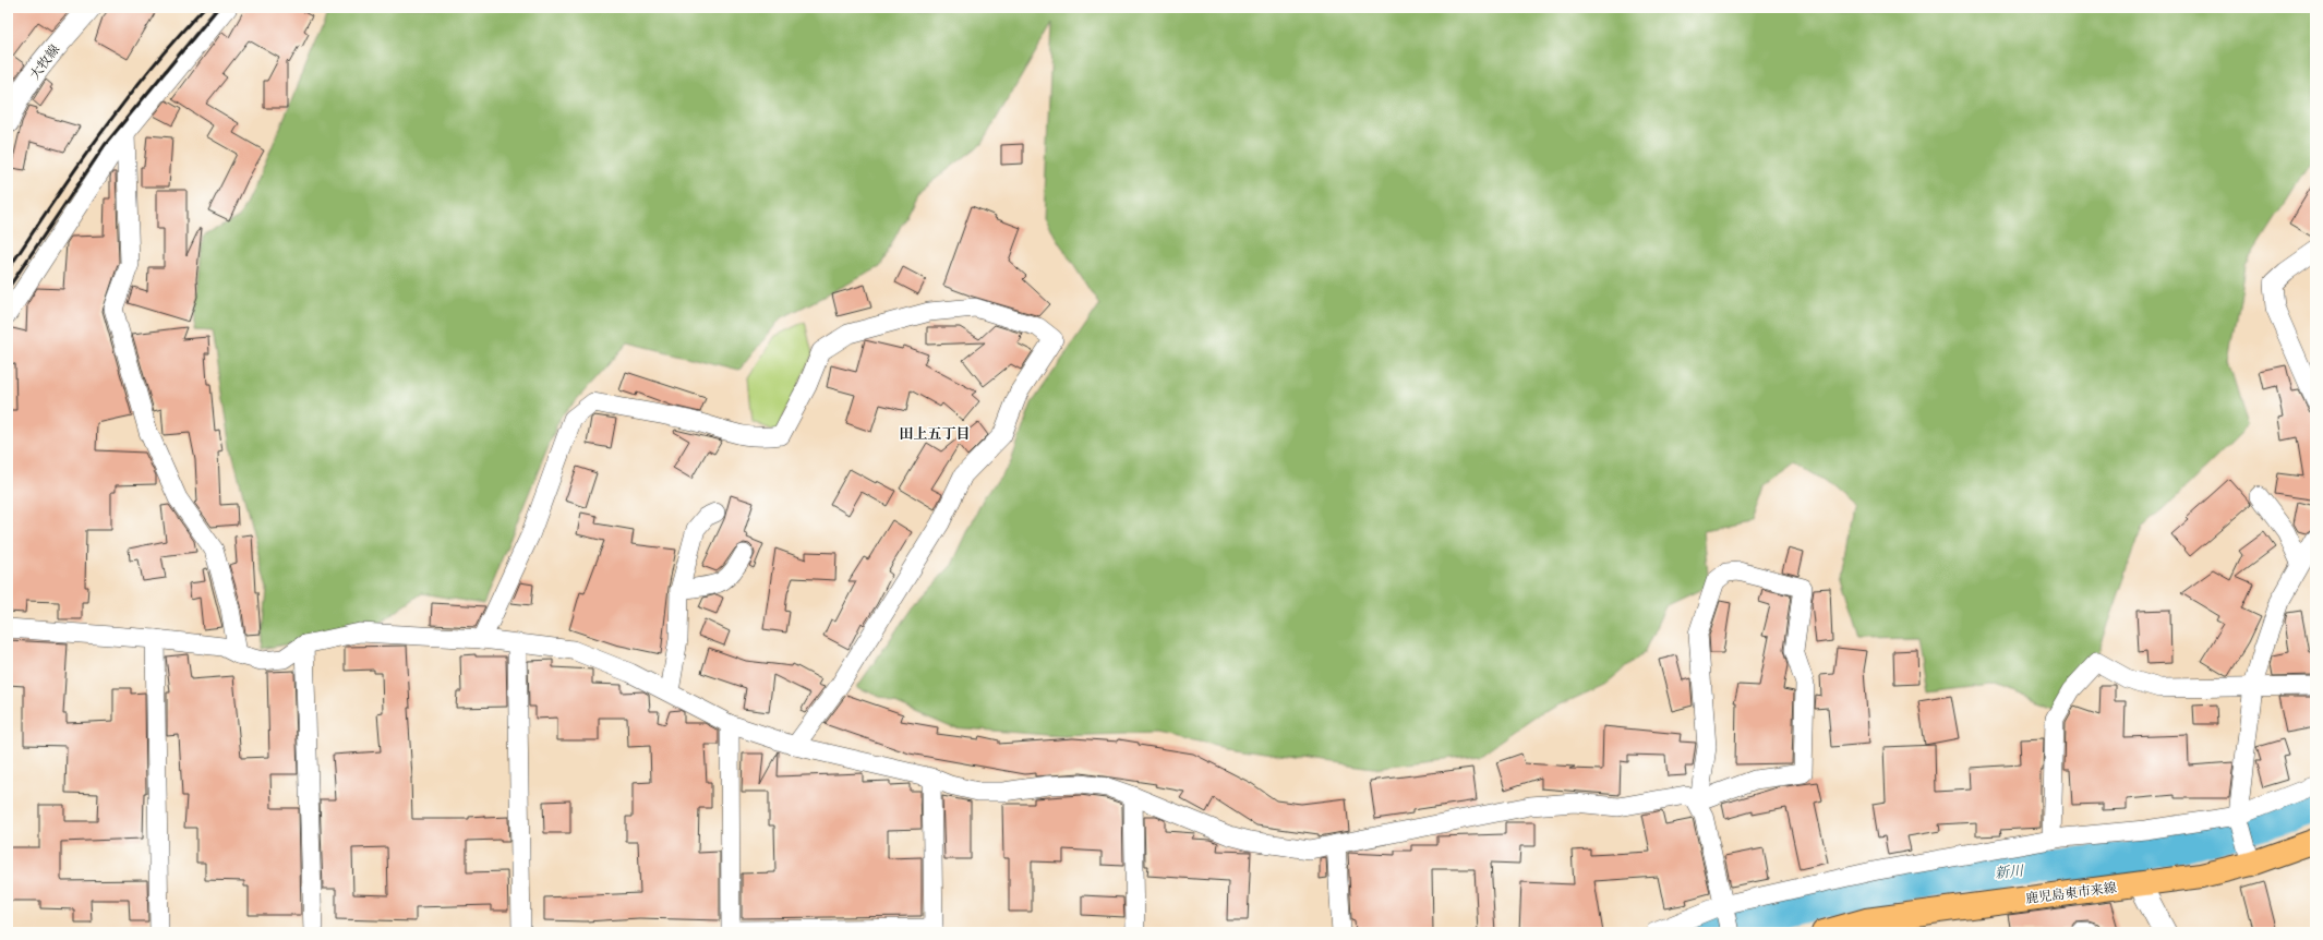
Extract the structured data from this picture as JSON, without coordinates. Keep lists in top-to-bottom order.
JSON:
{
  "streets": {
    "main road": ["鹿児島東市来線"],
    "street": ["大牧線"]
  },
  "districts": ["田上五丁目"],
  "water": ["新川"]
}
